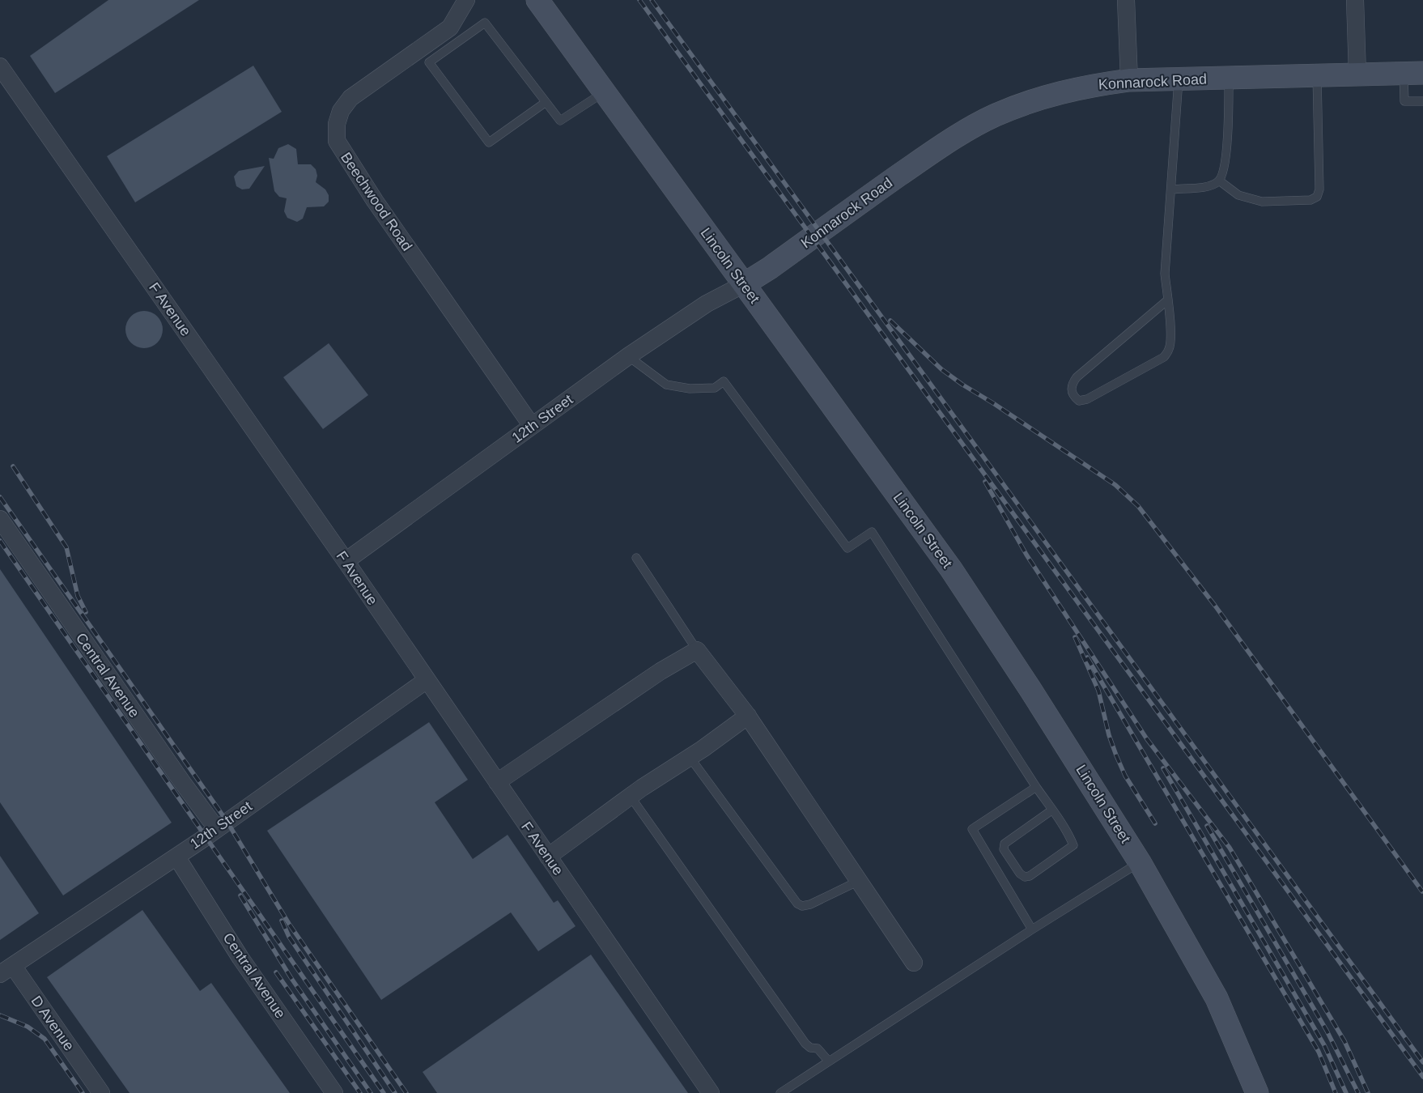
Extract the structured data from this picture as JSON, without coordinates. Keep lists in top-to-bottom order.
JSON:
{
  "streets": {
    "main road": ["Konnarock Road", "Lincoln Street"],
    "street": [
      "Beechwood Road",
      "F Avenue",
      "12th Street",
      "Central Avenue",
      "D Avenue"
    ]
  },
  "crossings": [
    ["Konnarock Road", "Lincoln Street"],
    ["Konnarock Road", "12th Street"],
    ["Beechwood Road", "12th Street"],
    ["Lincoln Street", "12th Street"],
    ["F Avenue", "12th Street"],
    ["12th Street", "Central Avenue"],
    ["12th Street", "D Avenue"]
  ]
}
